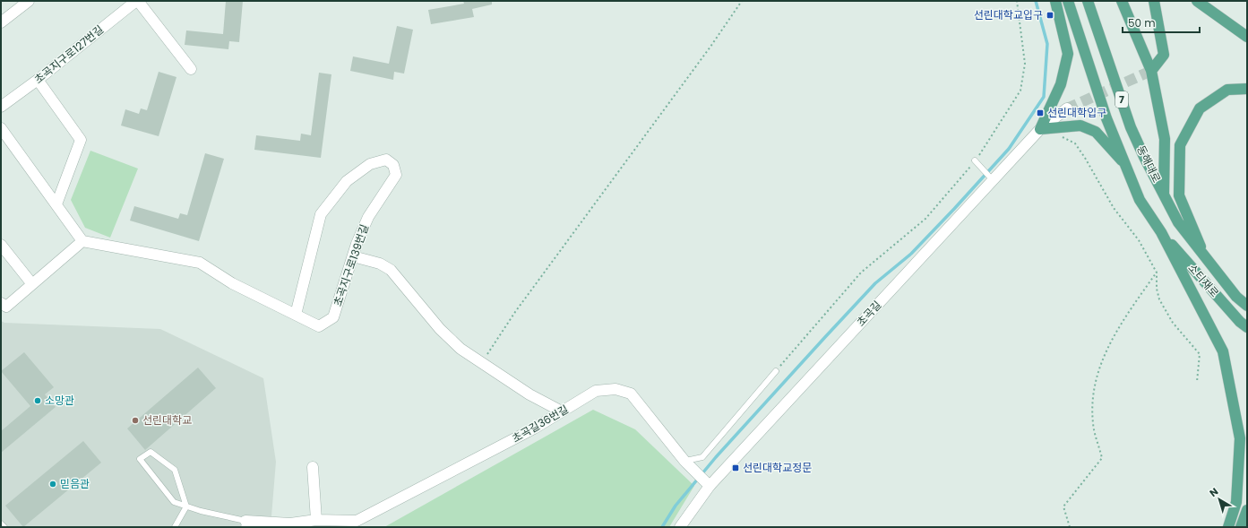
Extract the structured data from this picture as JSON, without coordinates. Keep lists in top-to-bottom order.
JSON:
{
  "streets": {
    "main road": ["7", "동해대로", "소티재로"],
    "street": [
      "초곡지구로127번길",
      "초곡지구로139번길",
      "초곡길",
      "초곡길36번길"
    ]
  },
  "crossings": [
    ["동해대로", "소티재로"],
    ["초곡길", "초곡길36번길"]
  ],
  "places": {
    "transit": ["선린대학교입구", "선린대학입구", "선린대학교정문"],
    "other": ["소망관", "선린대학교", "믿음관"]
  },
  "scale_bar": "50 m",
  "north": "top left"
}
